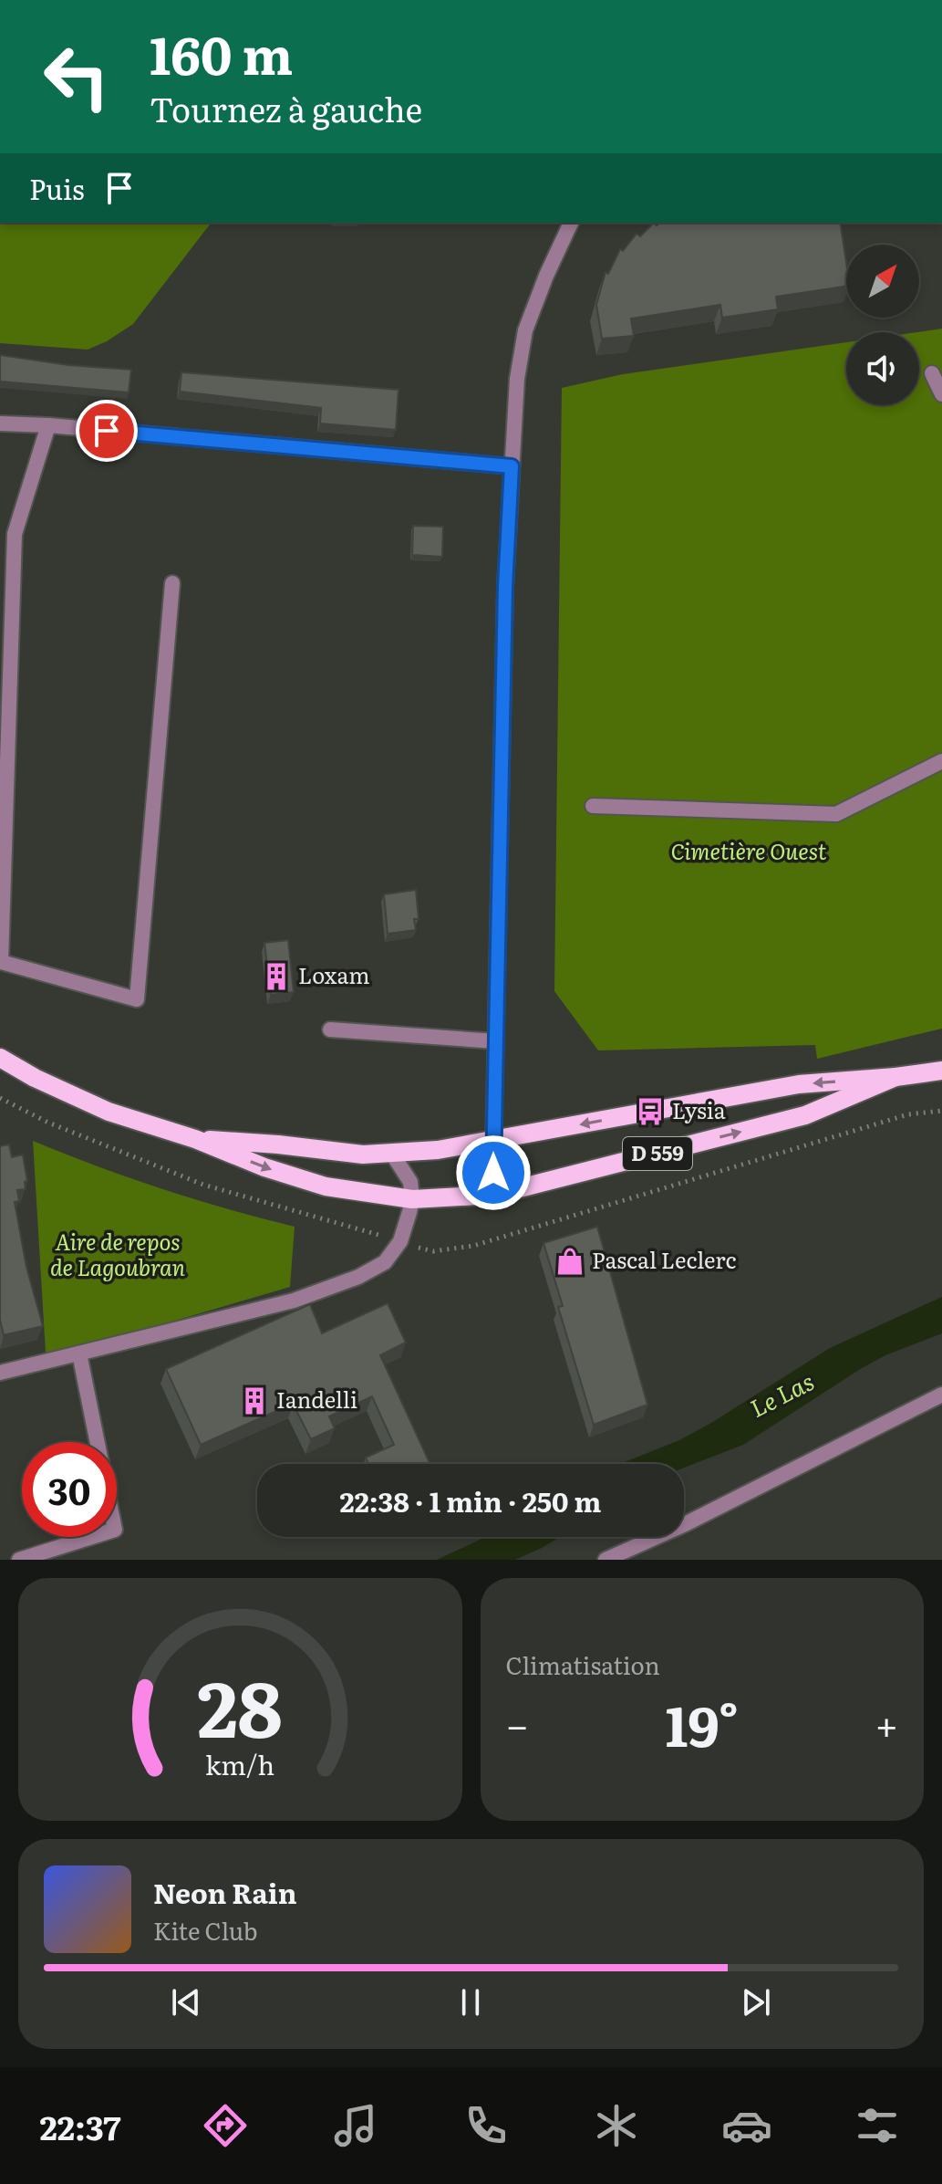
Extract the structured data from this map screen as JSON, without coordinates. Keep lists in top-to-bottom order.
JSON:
{
  "streets": {
    "main road": ["D 559"]
  },
  "water": ["Le Las"],
  "parks": ["Cimetière Ouest", "Aire de repos de Lagoubran"],
  "places": {
    "building": ["Loxam", "Iandelli"],
    "bus stop": ["Lysia"],
    "shop": ["Pascal Leclerc"]
  },
  "north": "top right",
  "page": {
    "turn": ["160 m", "Tournez à gauche"],
    "then": "Puis",
    "limit": "30",
    "trip": "22:38 · 1 min · 250 m",
    "tile": "Climatisation",
    "heat": ["−", "19°", "+"],
    "song": ["Neon Rain", "Kite Club"],
    "tabs": "22:37",
    "gauge": ["28", "km/h"]
  }
}
